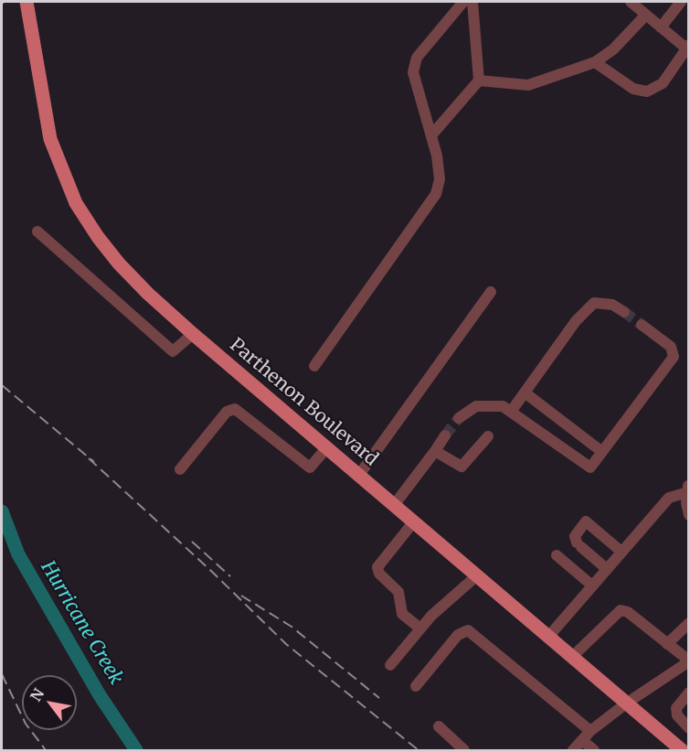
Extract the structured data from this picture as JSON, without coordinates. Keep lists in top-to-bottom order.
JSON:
{
  "streets": {
    "main road": ["Parthenon Boulevard"]
  },
  "water": ["Hurricane Creek"],
  "north": "top left"
}
